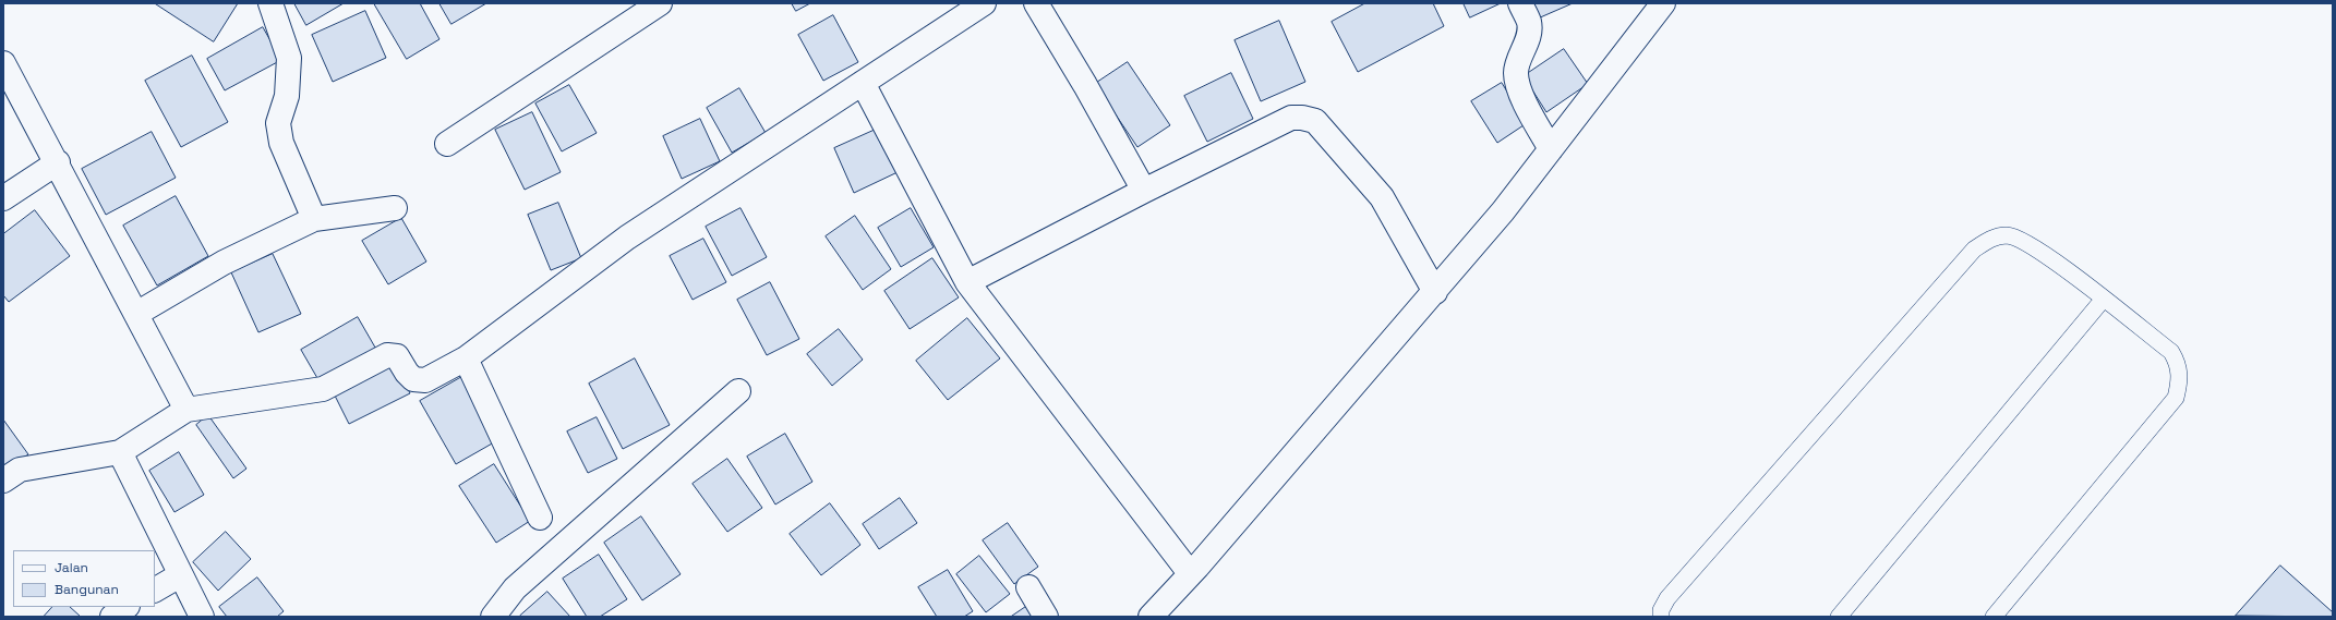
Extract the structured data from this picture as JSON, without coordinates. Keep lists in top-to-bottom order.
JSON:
{
  "legend": ["Jalan", "Bangunan"]
}
